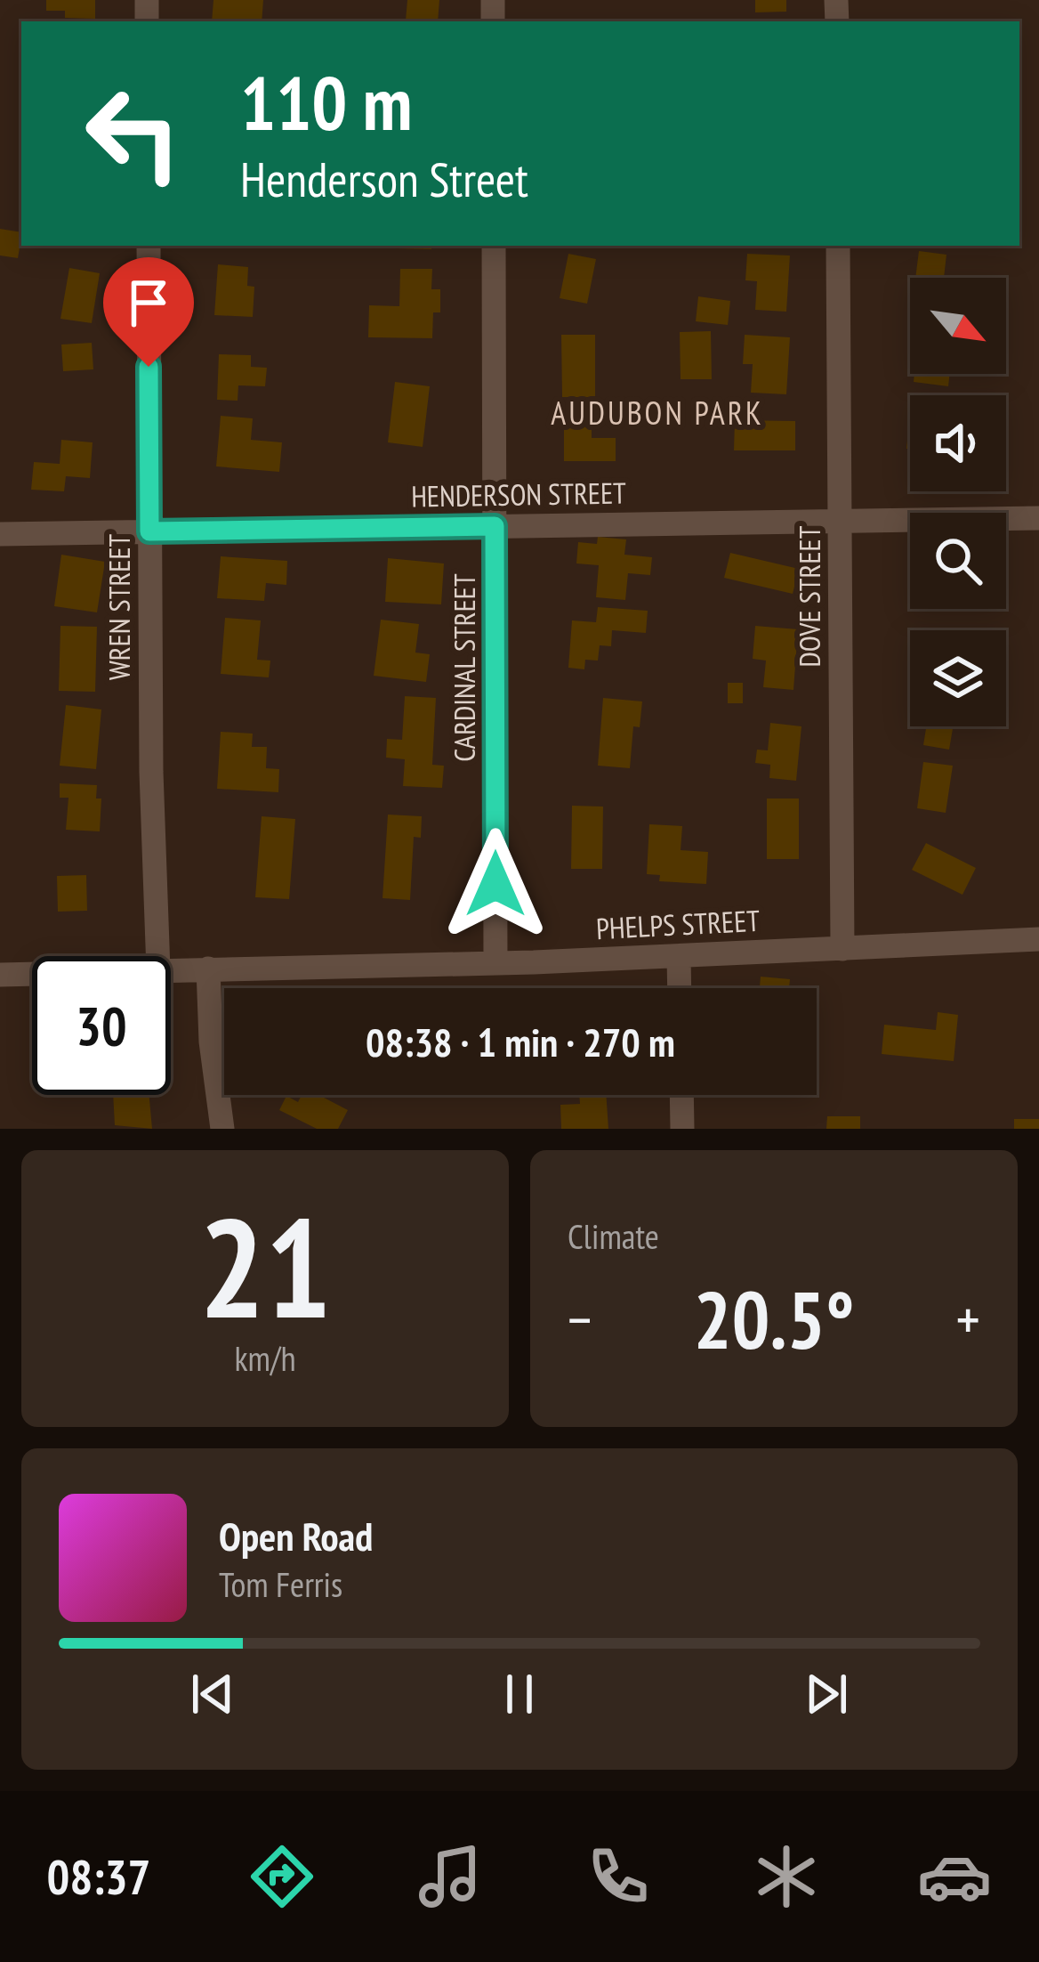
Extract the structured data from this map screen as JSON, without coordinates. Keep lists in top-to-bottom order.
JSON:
{
  "streets": {
    "street": [
      "HENDERSON STREET",
      "DOVE STREET",
      "WREN STREET",
      "CARDINAL STREET",
      "PHELPS STREET"
    ]
  },
  "crossings": [
    ["HENDERSON STREET", "DOVE STREET"],
    ["HENDERSON STREET", "WREN STREET"],
    ["HENDERSON STREET", "CARDINAL STREET"],
    ["DOVE STREET", "PHELPS STREET"],
    ["CARDINAL STREET", "PHELPS STREET"]
  ],
  "districts": ["AUDUBON PARK"],
  "north": "bottom right",
  "page": {
    "turn": ["110 m", "Henderson Street"],
    "limit": "30",
    "trip": "08:38 · 1 min · 270 m",
    "tile": [
      ["21", "km/h"],
      "Climate"
    ],
    "heat": ["−", "20.5°", "+"],
    "song": ["Open Road", "Tom Ferris"],
    "tabs": "08:37"
  }
}
